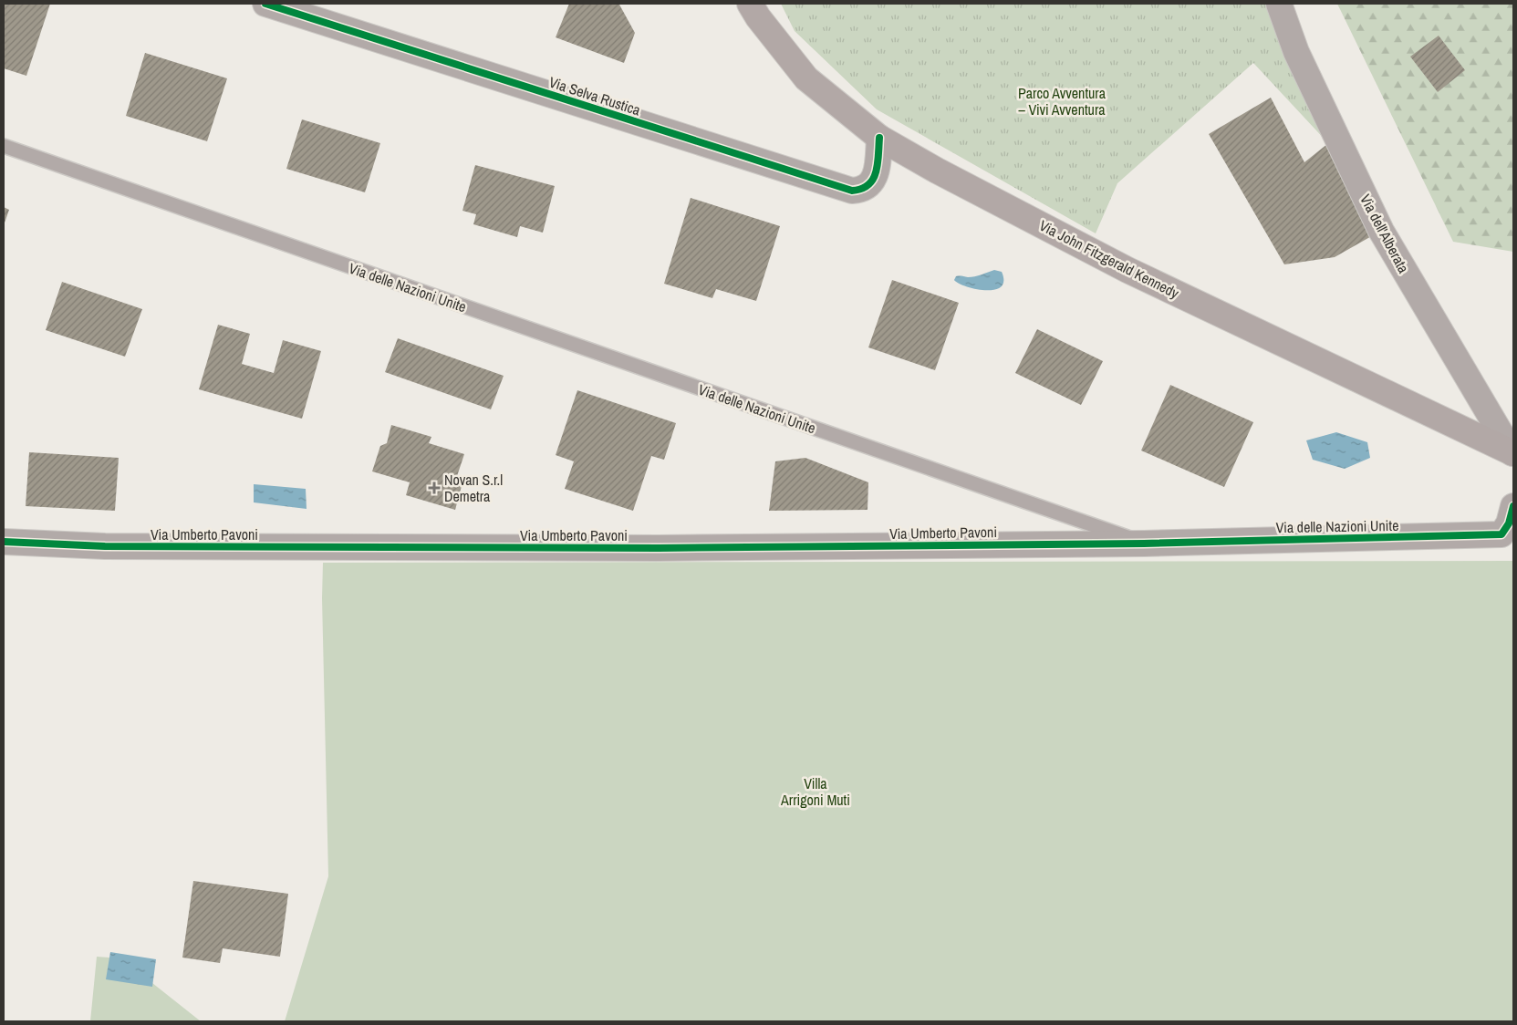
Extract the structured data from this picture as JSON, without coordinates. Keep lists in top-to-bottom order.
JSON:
{
  "streets": {
    "main road": ["Via John Fitzgerald Kennedy"],
    "street": [
      "Via Selva Rustica",
      "Via dell'Alberata",
      "Via delle Nazioni Unite",
      "Via Umberto Pavoni"
    ]
  },
  "crossings": [
    ["Via Selva Rustica", "Via John Fitzgerald Kennedy"],
    ["Via dell'Alberata", "Via John Fitzgerald Kennedy"],
    ["Via delle Nazioni Unite", "Via Umberto Pavoni"]
  ],
  "parks": ["Parco Avventura – Vivi Avventura", "Villa Arrigoni Muti"],
  "places": {
    "health": ["Novan S.r.l Demetra"]
  }
}
